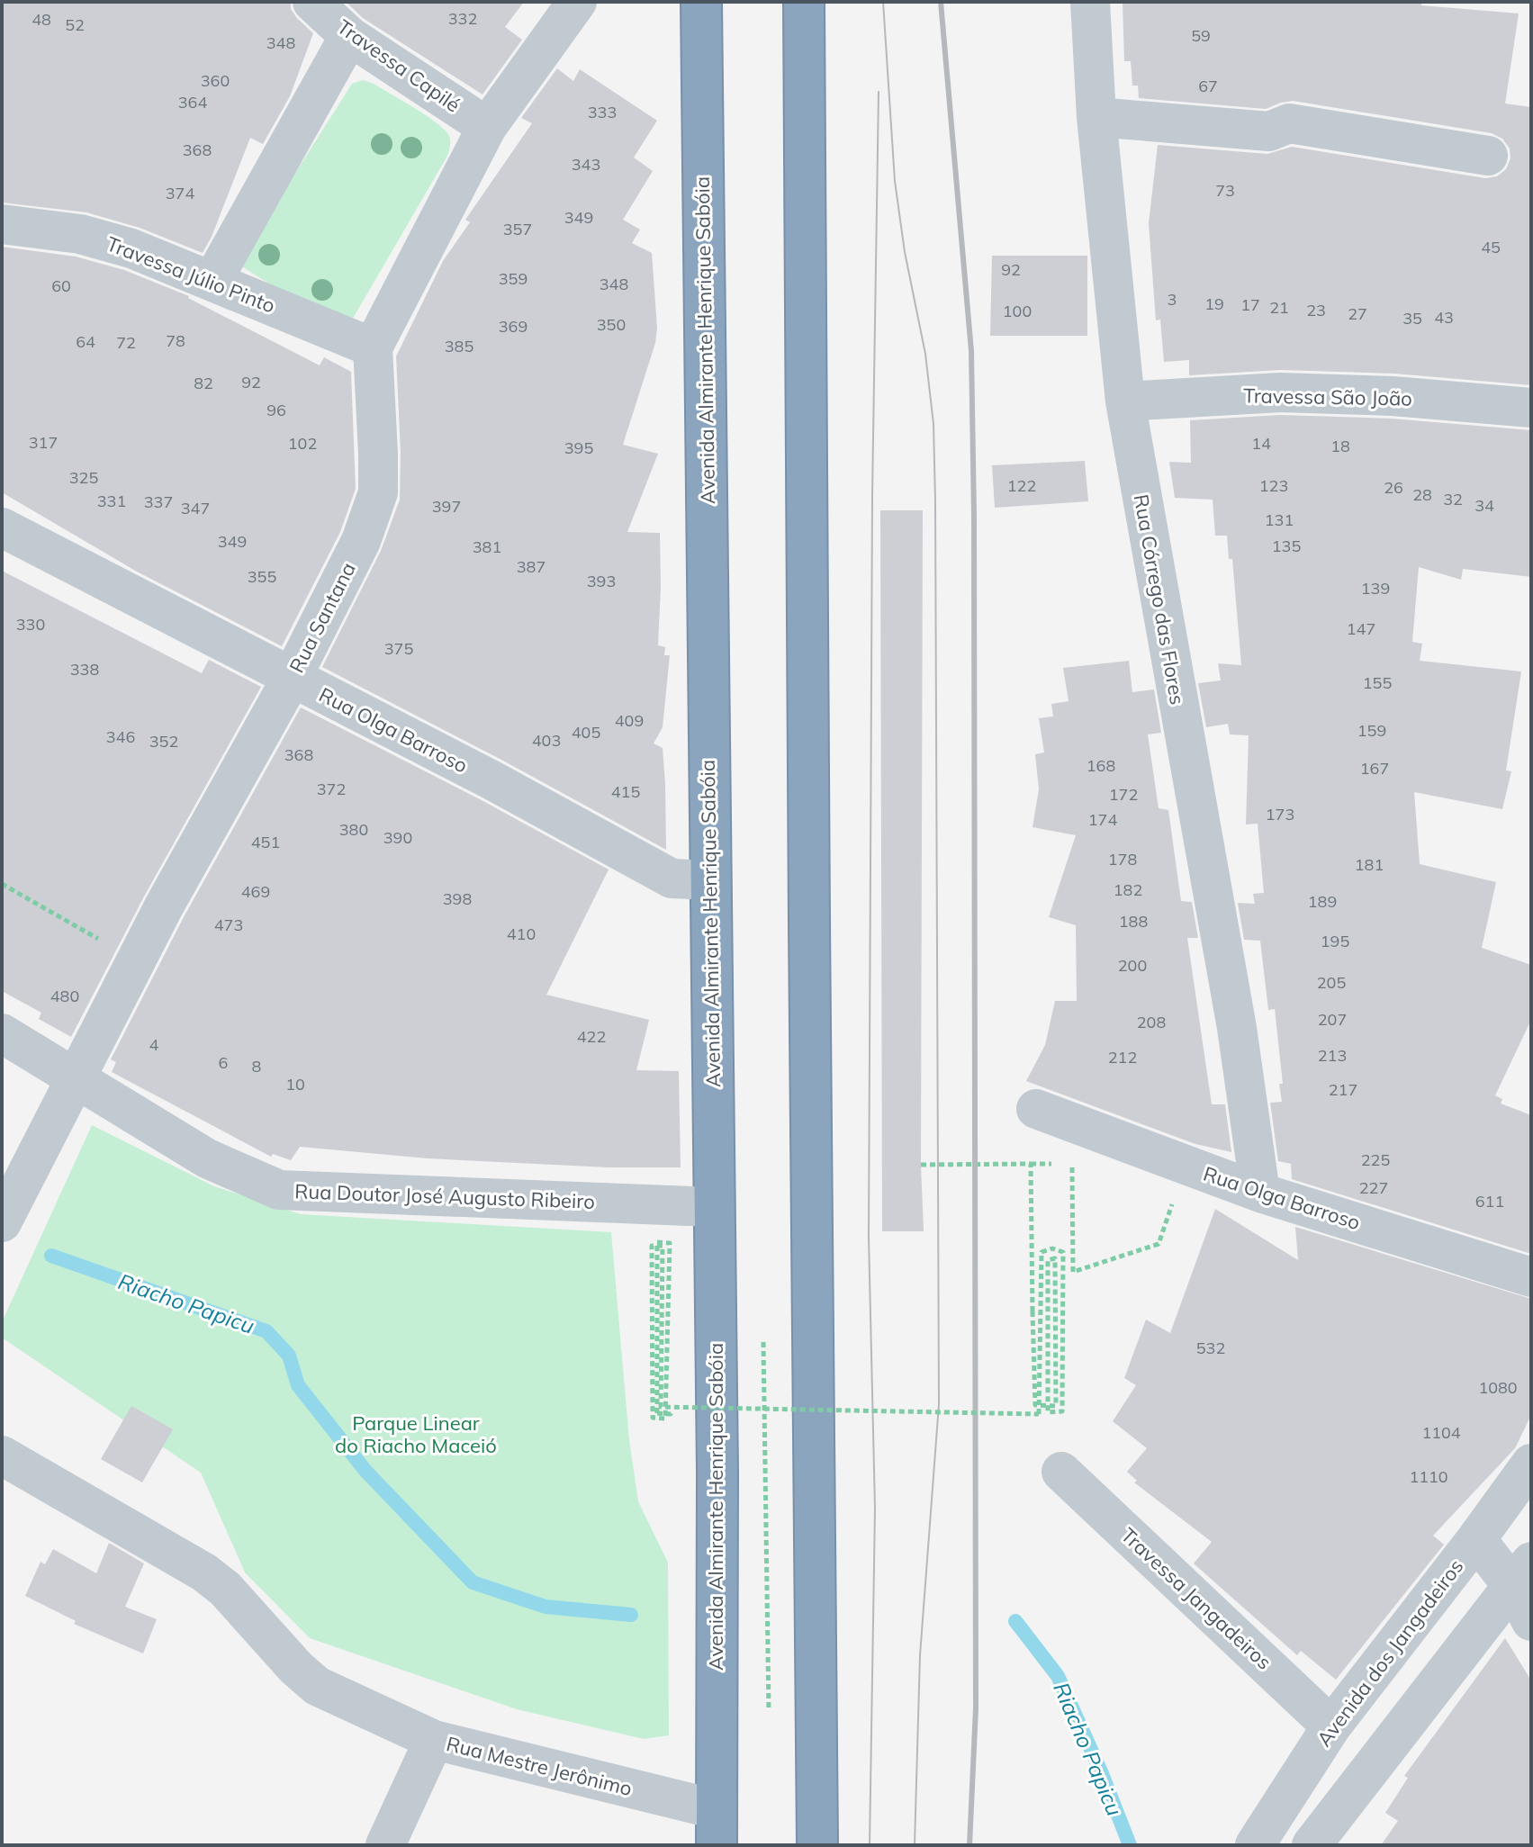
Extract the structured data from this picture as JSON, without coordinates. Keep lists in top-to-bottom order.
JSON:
{
  "streets": {
    "highway": ["Avenida Almirante Henrique Sabóia"],
    "street": [
      "Travessa Capilé",
      "Travessa Júlio Pinto",
      "Travessa São João",
      "Rua Córrego das Flores",
      "Rua Santana",
      "Rua Olga Barroso",
      "Rua Doutor José Augusto Ribeiro",
      "Travessa Jangadeiros",
      "Avenida dos Jangadeiros",
      "Rua Mestre Jerônimo"
    ]
  },
  "crossings": [
    ["Travessa Júlio Pinto", "Rua Santana"],
    ["Avenida Almirante Henrique Sabóia", "Rua Olga Barroso"],
    ["Avenida Almirante Henrique Sabóia", "Rua Doutor José Augusto Ribeiro"],
    ["Avenida Almirante Henrique Sabóia", "Rua Mestre Jerônimo"],
    ["Travessa São João", "Rua Córrego das Flores"],
    ["Rua Córrego das Flores", "Rua Olga Barroso"],
    ["Rua Santana", "Rua Olga Barroso"],
    ["Rua Santana", "Rua Doutor José Augusto Ribeiro"],
    ["Travessa Jangadeiros", "Avenida dos Jangadeiros"]
  ],
  "water": ["Riacho Papicu"],
  "parks": ["Parque Linear do Riacho Maceió"],
  "house_numbers": [
    "332",
    "48",
    "52",
    "59",
    "348",
    "360",
    "67",
    "364",
    "333",
    "368",
    "343",
    "73",
    "374",
    "349",
    "357",
    "45",
    "92",
    "359",
    "348",
    "60",
    "3",
    "19",
    "17",
    "21",
    "23",
    "100",
    "27",
    "43",
    "35",
    "350",
    "369",
    "78",
    "64",
    "72",
    "385",
    "92",
    "82",
    "96",
    "317",
    "102",
    "14",
    "18",
    "395",
    "325",
    "122",
    "123",
    "26",
    "28",
    "32",
    "331",
    "337",
    "34",
    "397",
    "347",
    "131",
    "349",
    "135",
    "381",
    "387",
    "355",
    "393",
    "139",
    "330",
    "147",
    "375",
    "338",
    "155",
    "409",
    "159",
    "405",
    "346",
    "403",
    "352",
    "368",
    "168",
    "167",
    "372",
    "415",
    "172",
    "173",
    "174",
    "380",
    "390",
    "451",
    "178",
    "181",
    "182",
    "469",
    "398",
    "189",
    "188",
    "473",
    "410",
    "195",
    "200",
    "205",
    "480",
    "207",
    "208",
    "422",
    "4",
    "213",
    "212",
    "6",
    "8",
    "10",
    "217",
    "225",
    "227",
    "611",
    "532",
    "1080",
    "1104",
    "1110"
  ]
}
